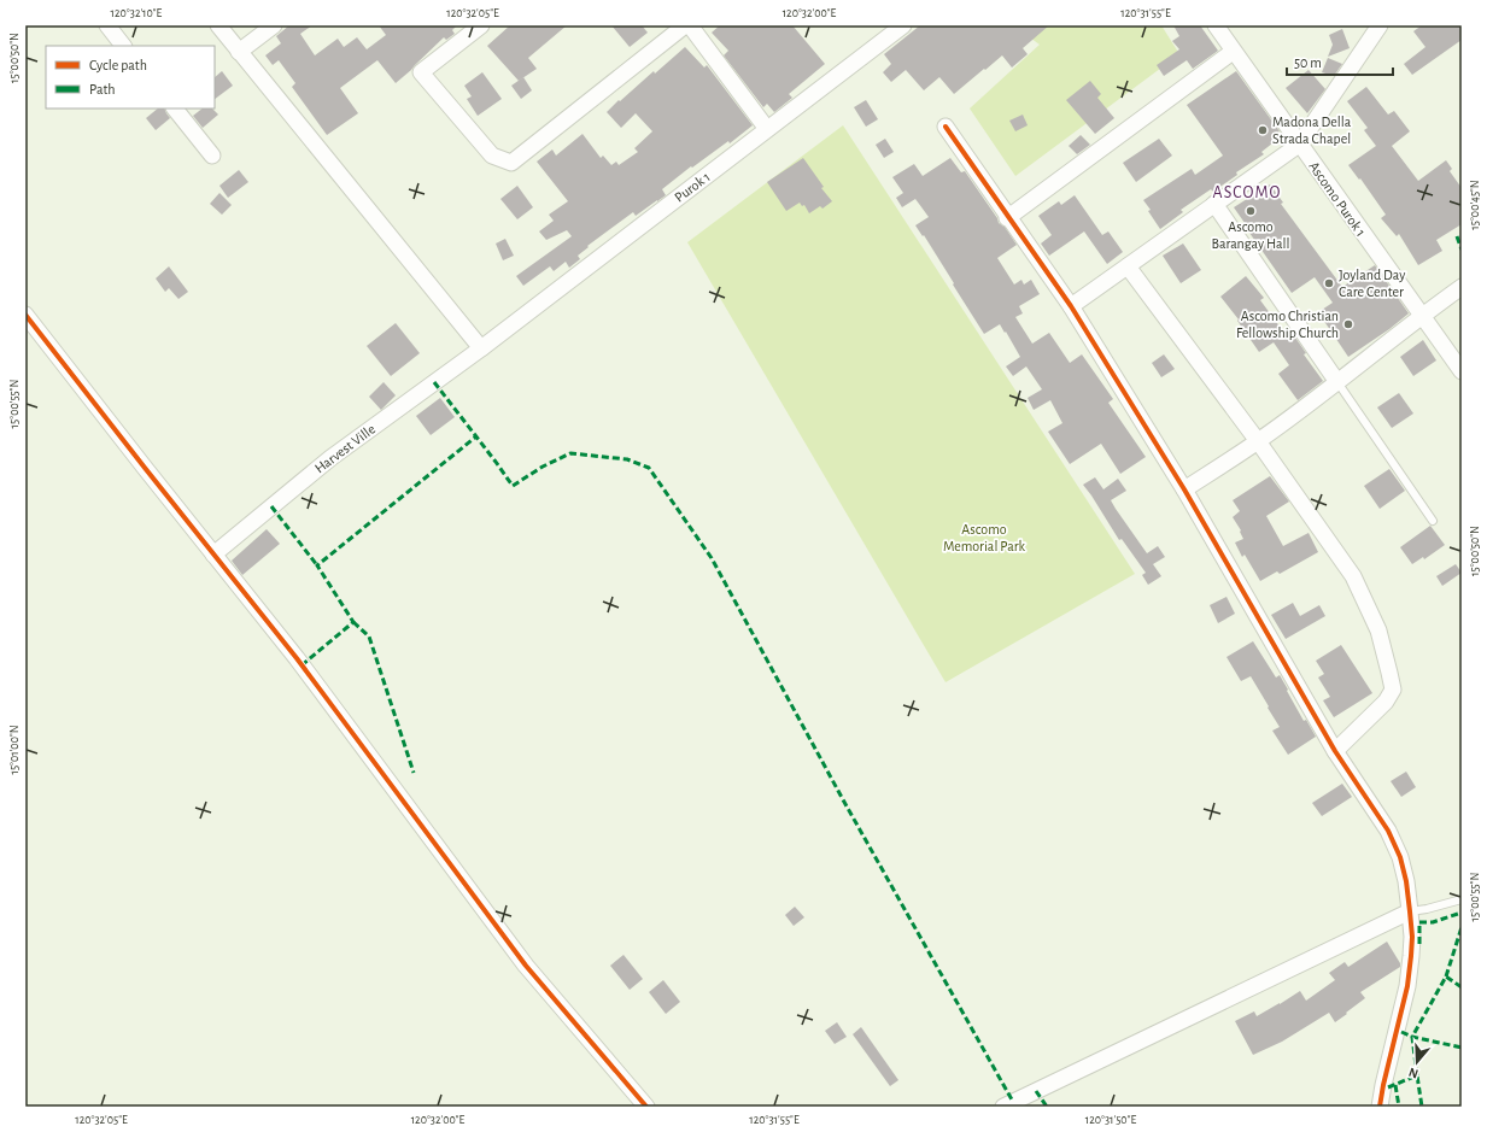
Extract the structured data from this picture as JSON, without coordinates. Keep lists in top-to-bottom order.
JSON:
{
  "streets": {
    "street": ["Purok 1", "Ascomo Purok 1", "Harvest Ville"]
  },
  "crossings": [
    ["Purok 1", "Harvest Ville"]
  ],
  "districts": ["ASCOMO"],
  "parks": ["Ascomo Memorial Park"],
  "places": [
    "Madona Della Strada Chapel",
    "Ascomo Barangay Hall",
    "Joyland Day Care Center",
    "Ascomo Christian Fellowship Church"
  ],
  "legend": ["Cycle path", "Path"],
  "scale_bar": "50 m",
  "north": "bottom",
  "coordinates": [
    "120°32'10\"E",
    "120°32'05\"E",
    "120°32'00\"E",
    "120°31'55\"E",
    "15°00'50\"N",
    "15°00'45\"N",
    "15°00'55\"N",
    "15°01'00\"N",
    "120°31'50\"E"
  ]
}
